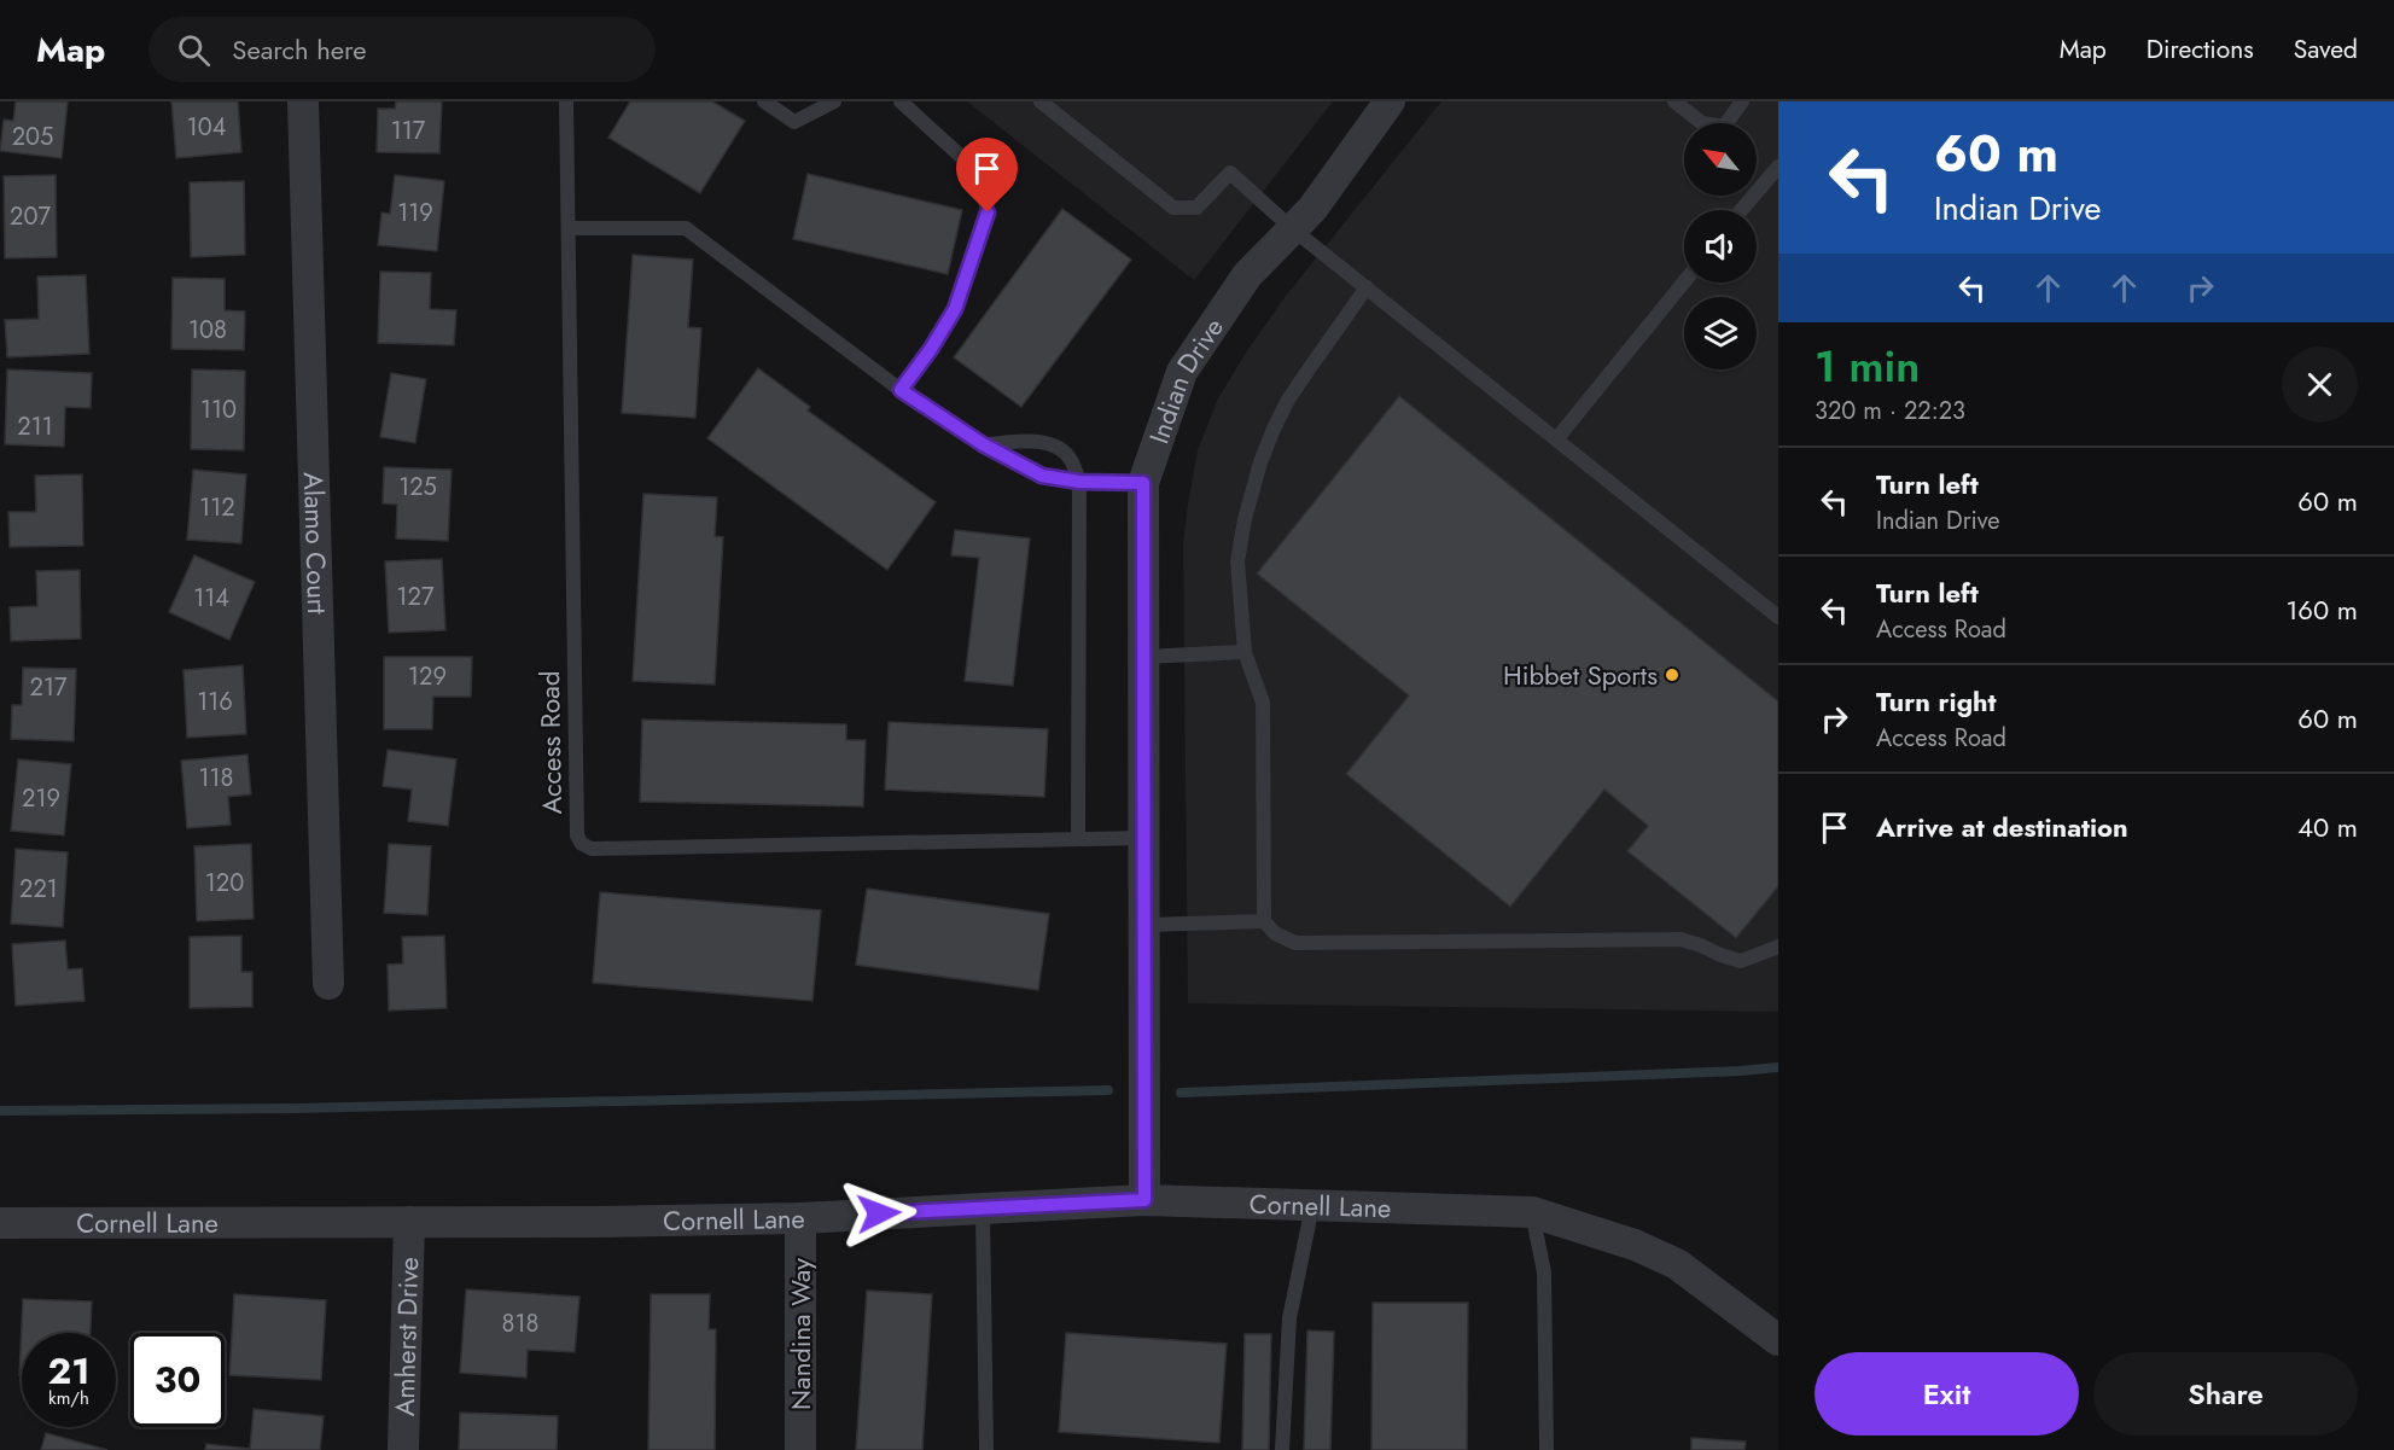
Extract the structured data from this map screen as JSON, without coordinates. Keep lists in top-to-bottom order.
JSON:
{
  "streets": {
    "street": [
      "Indian Drive",
      "Alamo Court",
      "Cornell Lane",
      "Nandina Way",
      "Amherst Drive"
    ],
    "lane": ["Access Road"]
  },
  "crossings": [
    ["Indian Drive", "Access Road"],
    ["Indian Drive", "Cornell Lane"],
    ["Cornell Lane", "Nandina Way"],
    ["Cornell Lane", "Amherst Drive"]
  ],
  "places": ["Hibbet Sports"],
  "house_numbers": [
    "104",
    "117",
    "205",
    "119",
    "207",
    "108",
    "110",
    "211",
    "125",
    "112",
    "127",
    "114",
    "129",
    "217",
    "116",
    "118",
    "219",
    "120",
    "221",
    "818"
  ],
  "north": "top left",
  "page": {
    "header": "Map",
    "search": "Search here",
    "nav": ["Map", "Directions", "Saved"],
    "turn": ["60 m", "Indian Drive"],
    "heading": ["1 min", "320 m · 22:23"],
    "list": [
      {
        "name": "Turn left",
        "note": "Indian Drive",
        "value": "60 m"
      },
      {
        "name": "Turn left",
        "note": "Access Road",
        "value": "160 m"
      },
      {
        "name": "Turn right",
        "note": "Access Road",
        "value": "60 m"
      },
      {
        "name": "Arrive at destination",
        "value": "40 m"
      }
    ],
    "speed": "21 km/h",
    "limit": "30",
    "buttons": ["Exit", "Share"]
  }
}
